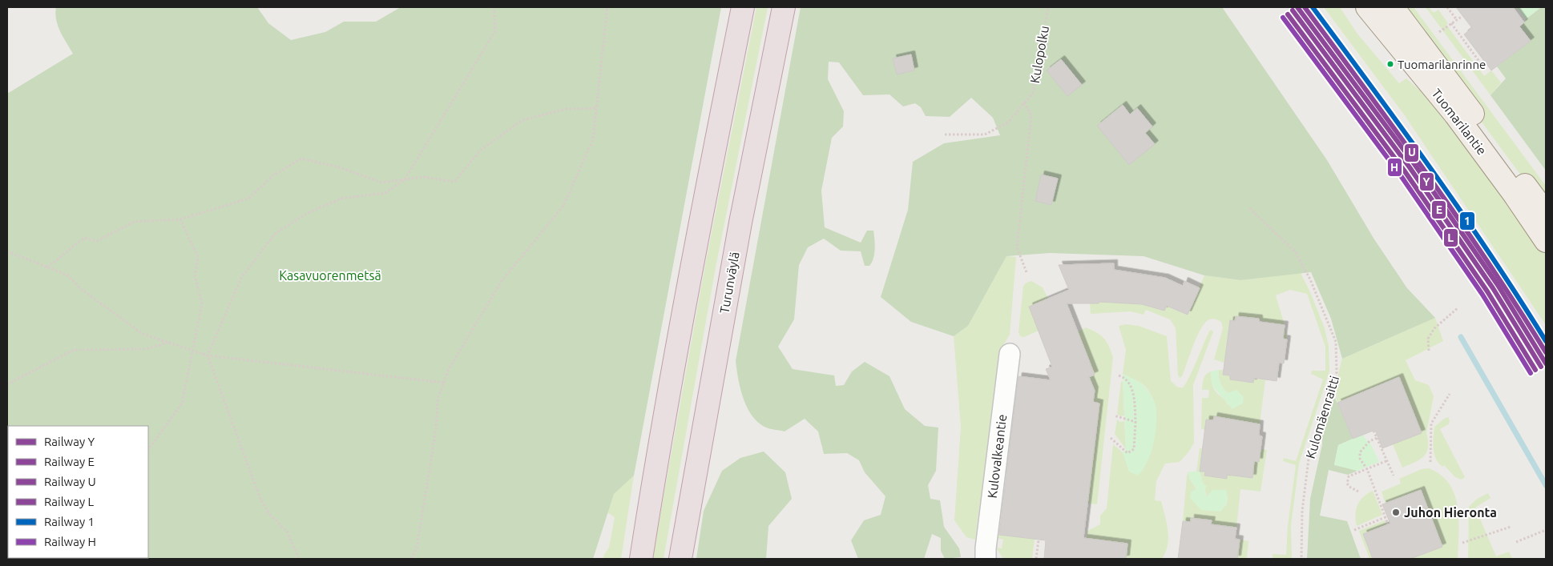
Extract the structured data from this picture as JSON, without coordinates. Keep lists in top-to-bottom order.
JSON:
{
  "streets": {
    "highway": ["Turunväylä"],
    "main road": ["Tuomarilantie"],
    "street": ["Kulovalkeantie"],
    "path": ["Kulopolku", "Kulomäenraitti"]
  },
  "parks": ["Kasavuorenmetsä"],
  "places": ["Tuomarilanrinne", "Juhon Hieronta"],
  "lines": [
    "rail line Y",
    "rail line U",
    "rail line 1",
    "rail line E",
    "rail line L",
    "rail line H"
  ],
  "legend": [
    "Railway Y",
    "Railway E",
    "Railway U",
    "Railway L",
    "Railway 1",
    "Railway H"
  ]
}
